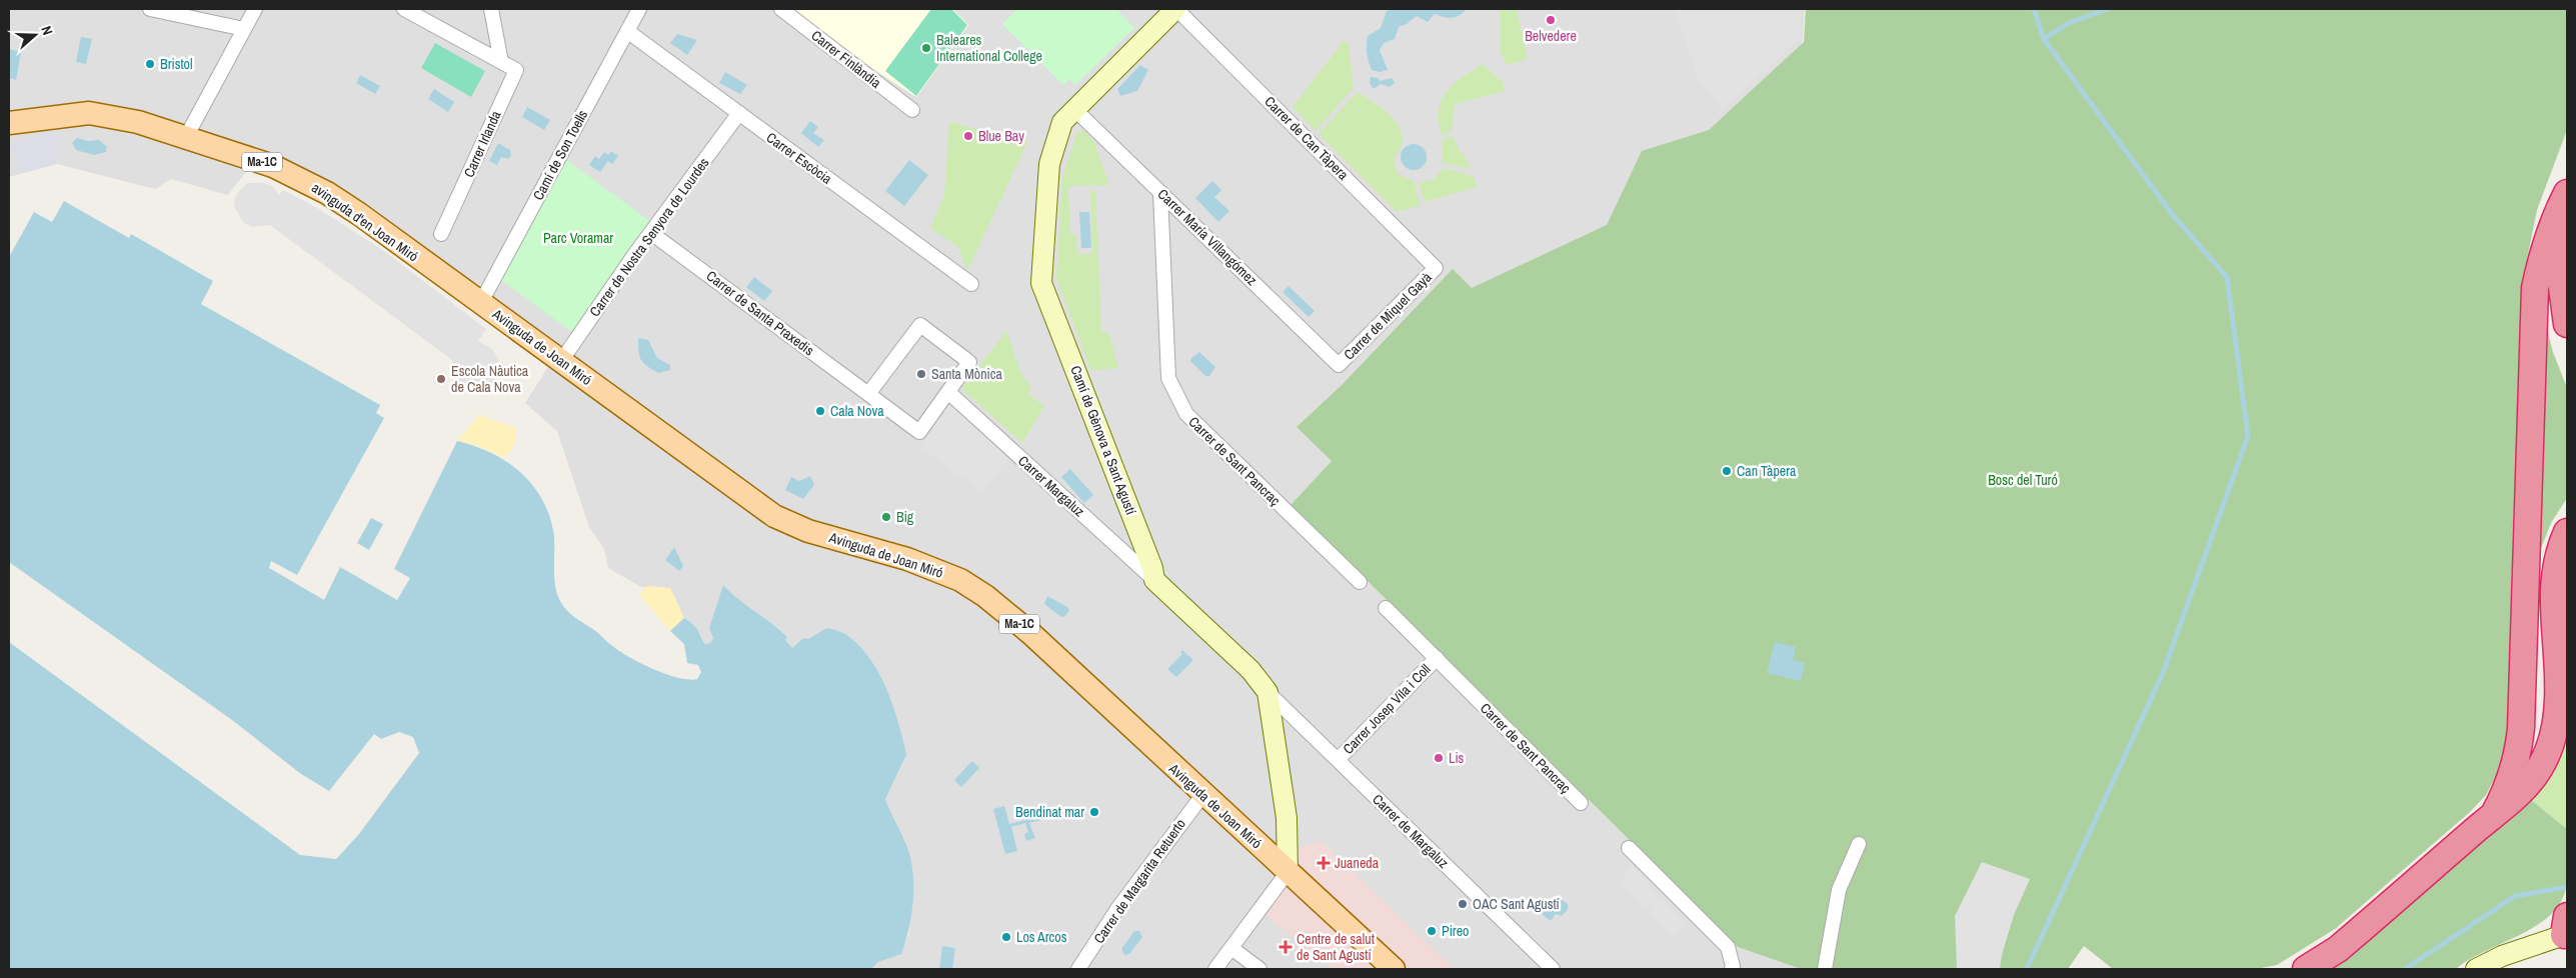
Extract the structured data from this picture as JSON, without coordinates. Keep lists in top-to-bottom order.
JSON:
{
  "streets": {
    "main road": ["Ma-1C", "avinguda d'en Joan Miró", "Avinguda de Joan Miró"],
    "street": [
      "Carrer Finlàndia",
      "Carrer de Can Tàpera",
      "Carrer Irlanda",
      "Camí de Son Toells",
      "Carrer Escòcia",
      "Carrer de Nostra Senyora de Lourdes",
      "Carrer María Villangómez",
      "Carrer de Santa Praxedis",
      "Carrer de Miquel Gayà",
      "Camí de Gènova a Sant Agustí",
      "Carrer de Sant Pancraç",
      "Carrer Margaluz",
      "Carrer Josep Vila i Coll",
      "Carrer de Margaluz",
      "Carrer de Margarita Retuerto"
    ]
  },
  "crossings": [
    ["Carrer de Can Tàpera", "Carrer de Miquel Gayà"],
    ["Carrer de Can Tàpera", "Camí de Gènova a Sant Agustí"],
    ["Camí de Son Toells", "Carrer Escòcia"],
    ["Camí de Son Toells", "avinguda d'en Joan Miró"],
    ["Camí de Son Toells", "Avinguda de Joan Miró"],
    ["Carrer Escòcia", "Carrer de Nostra Senyora de Lourdes"],
    ["avinguda d'en Joan Miró", "Avinguda de Joan Miró"],
    ["Carrer de Nostra Senyora de Lourdes", "Carrer de Santa Praxedis"],
    ["Carrer de Nostra Senyora de Lourdes", "Avinguda de Joan Miró"],
    ["Carrer María Villangómez", "Carrer de Miquel Gayà"],
    ["Carrer María Villangómez", "Camí de Gènova a Sant Agustí"],
    ["Carrer María Villangómez", "Carrer de Sant Pancraç"],
    ["Carrer de Santa Praxedis", "Carrer Margaluz"],
    ["Avinguda de Joan Miró", "Carrer de Margarita Retuerto"],
    ["Camí de Gènova a Sant Agustí", "Carrer Margaluz"],
    ["Carrer de Sant Pancraç", "Carrer Josep Vila i Coll"],
    ["Carrer Josep Vila i Coll", "Carrer de Margaluz"]
  ],
  "parks": ["Parc Voramar", "Bosc del Turó"],
  "places": {
    "other": [
      "Belvedere",
      "Baleares International College",
      "Bristol",
      "Blue Bay",
      "Santa Mònica",
      "Escola Nàutica de Cala Nova",
      "Cala Nova",
      "Can Tàpera",
      "Big",
      "Lis",
      "Bendinat mar",
      "OAC Sant Agustí",
      "Pireo",
      "Los Arcos"
    ],
    "health": ["Juaneda", "Centre de salut de Sant Agustí"]
  },
  "north": "right"
}
